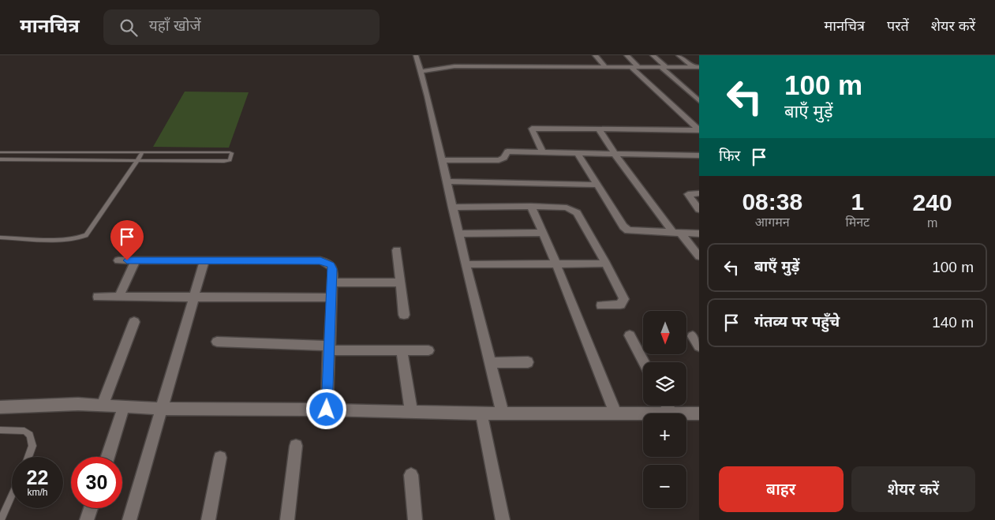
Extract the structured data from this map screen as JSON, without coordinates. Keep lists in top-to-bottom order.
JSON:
{
  "north": "bottom",
  "page": {
    "header": "मानचित्र",
    "search": "यहाँ खोजें",
    "nav": ["मानचित्र", "परतें", "शेयर करें"],
    "turn": ["100 m", "बाएँ मुड़ें"],
    "then": "फिर",
    "eta": [
      "08:38",
      "आगमन",
      "1",
      "मिनट",
      "240",
      "m"
    ],
    "list": [
      {
        "name": "बाएँ मुड़ें",
        "value": "100 m"
      },
      {
        "name": "गंतव्य पर पहुँचे",
        "value": "140 m"
      }
    ],
    "map_buttons": ["+", "−"],
    "speed": "22 km/h",
    "limit": "30",
    "buttons": ["बाहर", "शेयर करें"]
  }
}
